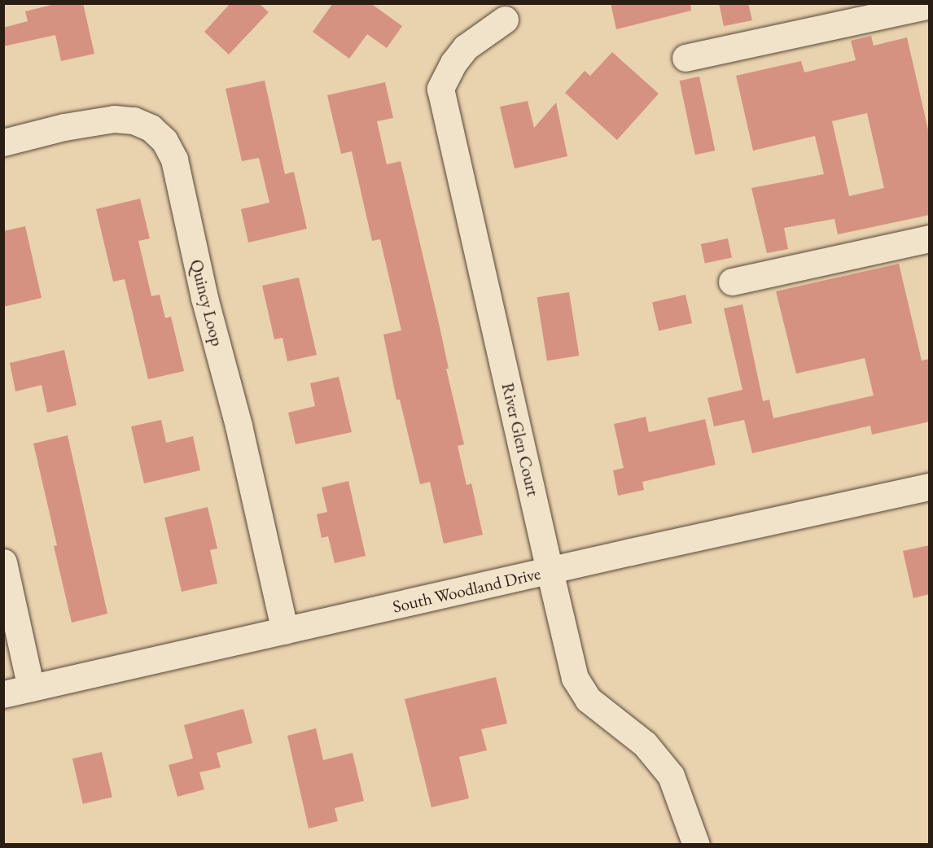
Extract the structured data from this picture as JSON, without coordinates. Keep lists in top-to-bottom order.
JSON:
{
  "streets": {
    "street": ["Quincy Loop", "River Glen Court", "South Woodland Drive"]
  },
  "crossings": [
    ["Quincy Loop", "South Woodland Drive"],
    ["River Glen Court", "South Woodland Drive"]
  ]
}
